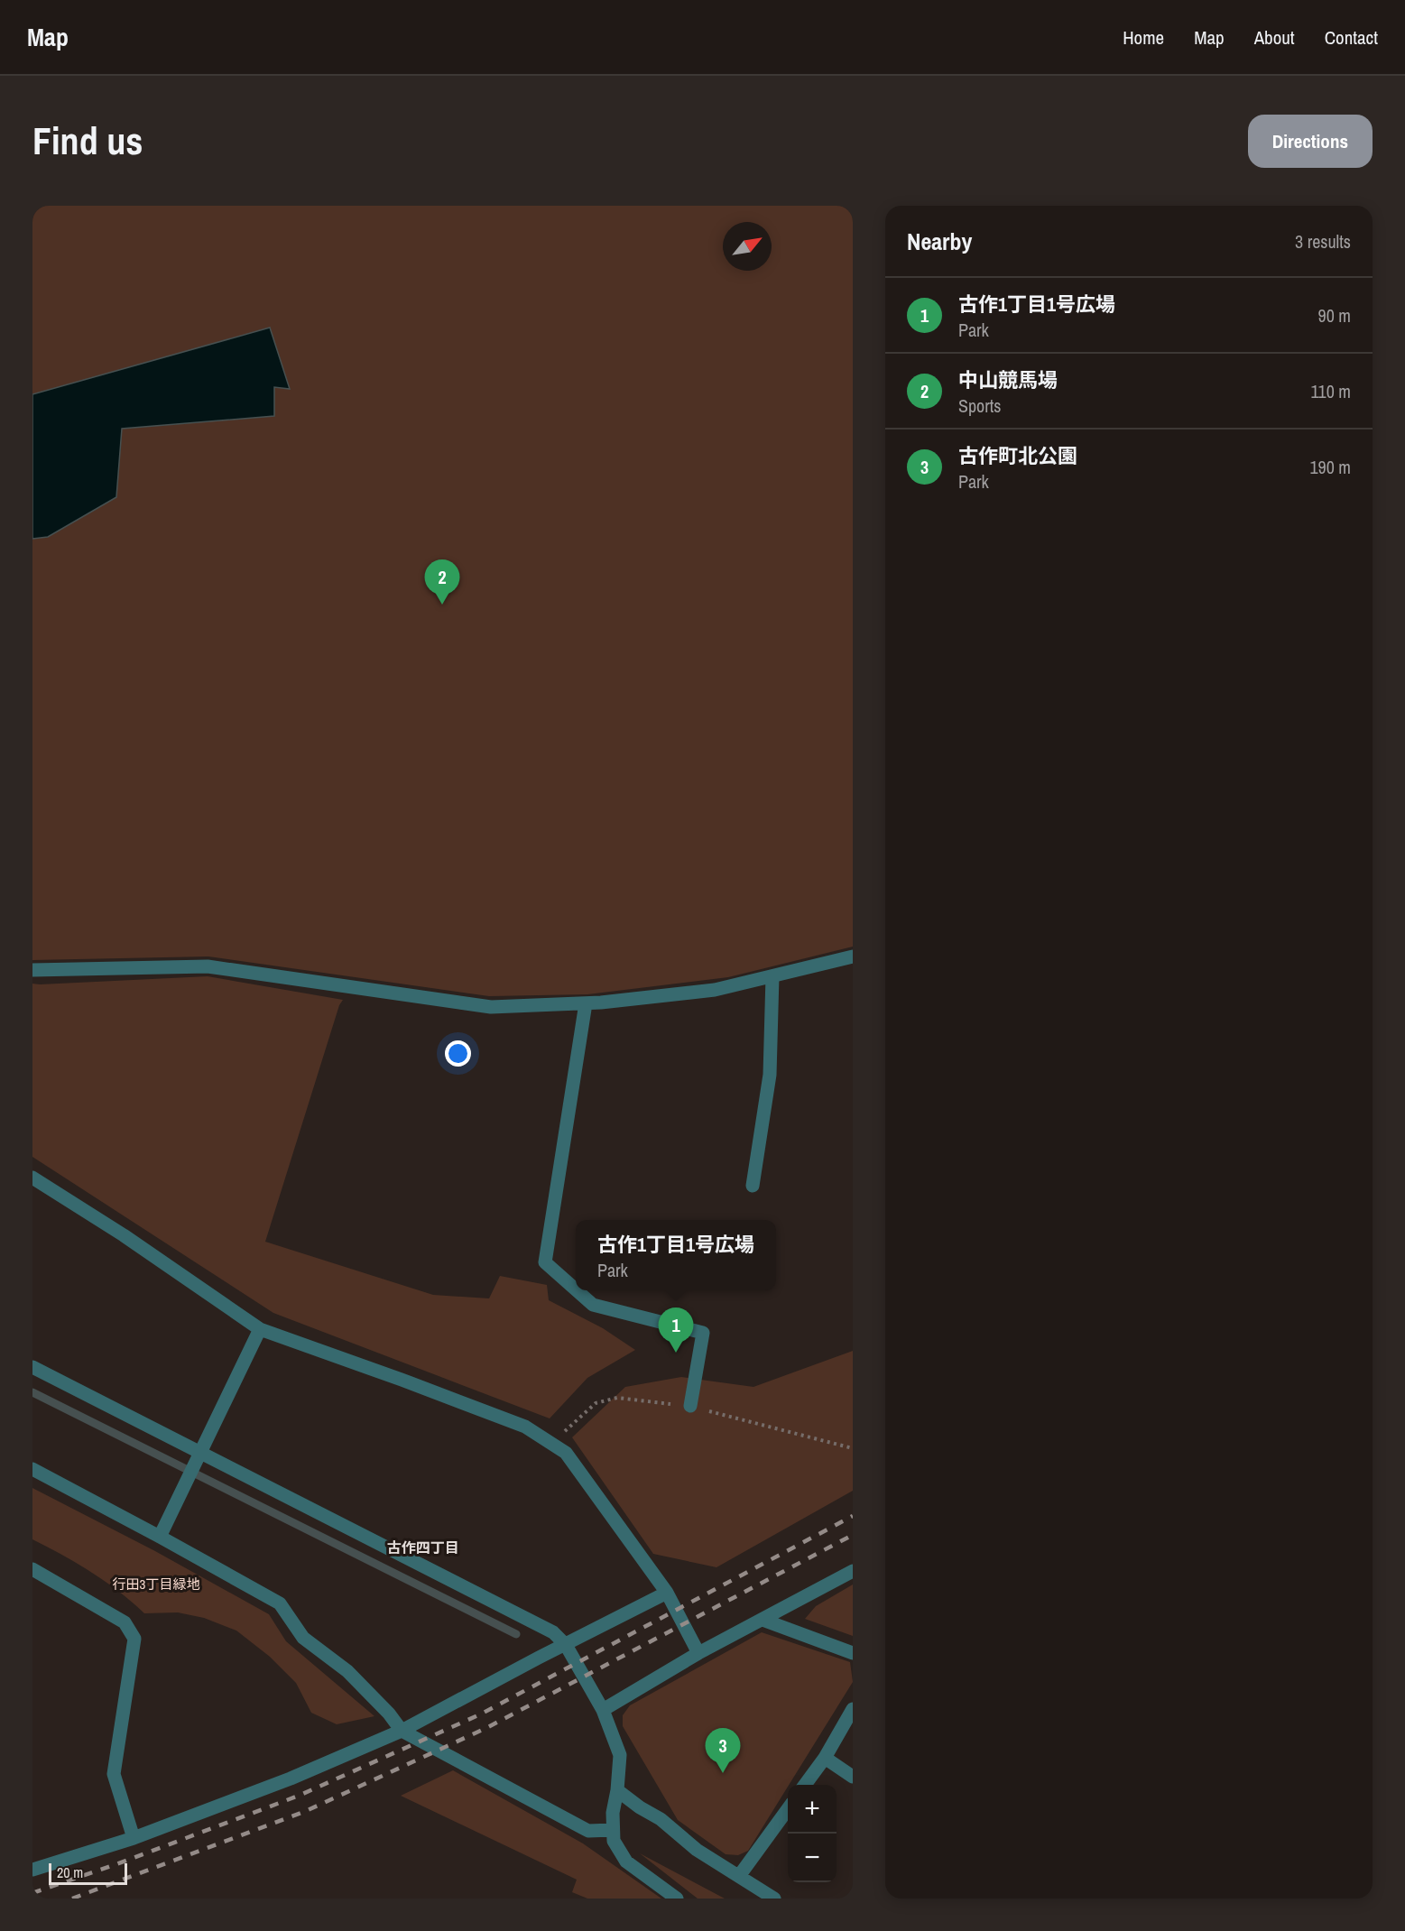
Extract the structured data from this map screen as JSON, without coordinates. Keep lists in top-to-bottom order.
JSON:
{
  "districts": ["古作四丁目"],
  "parks": ["行田3丁目緑地"],
  "scale_bar": "20 m",
  "north": "top right",
  "page": {
    "header": "Map",
    "nav": [
      "Home",
      "Map",
      "About",
      "Contact"
    ],
    "buttons": "Directions",
    "title": "Find us",
    "heading": ["Nearby", "3 results"],
    "list": [
      {
        "mark": "1",
        "name": "古作1丁目1号広場",
        "note": "Park",
        "value": "90 m"
      },
      {
        "mark": "2",
        "name": "中山競馬場",
        "note": "Sports",
        "value": "110 m"
      },
      {
        "mark": "3",
        "name": "古作町北公園",
        "note": "Park",
        "value": "190 m"
      }
    ],
    "pins": ["2", "1", "3"],
    "popup": ["古作1丁目1号広場", "Park"],
    "map_buttons": ["+", "−"],
    "scale": "20 m"
  }
}
